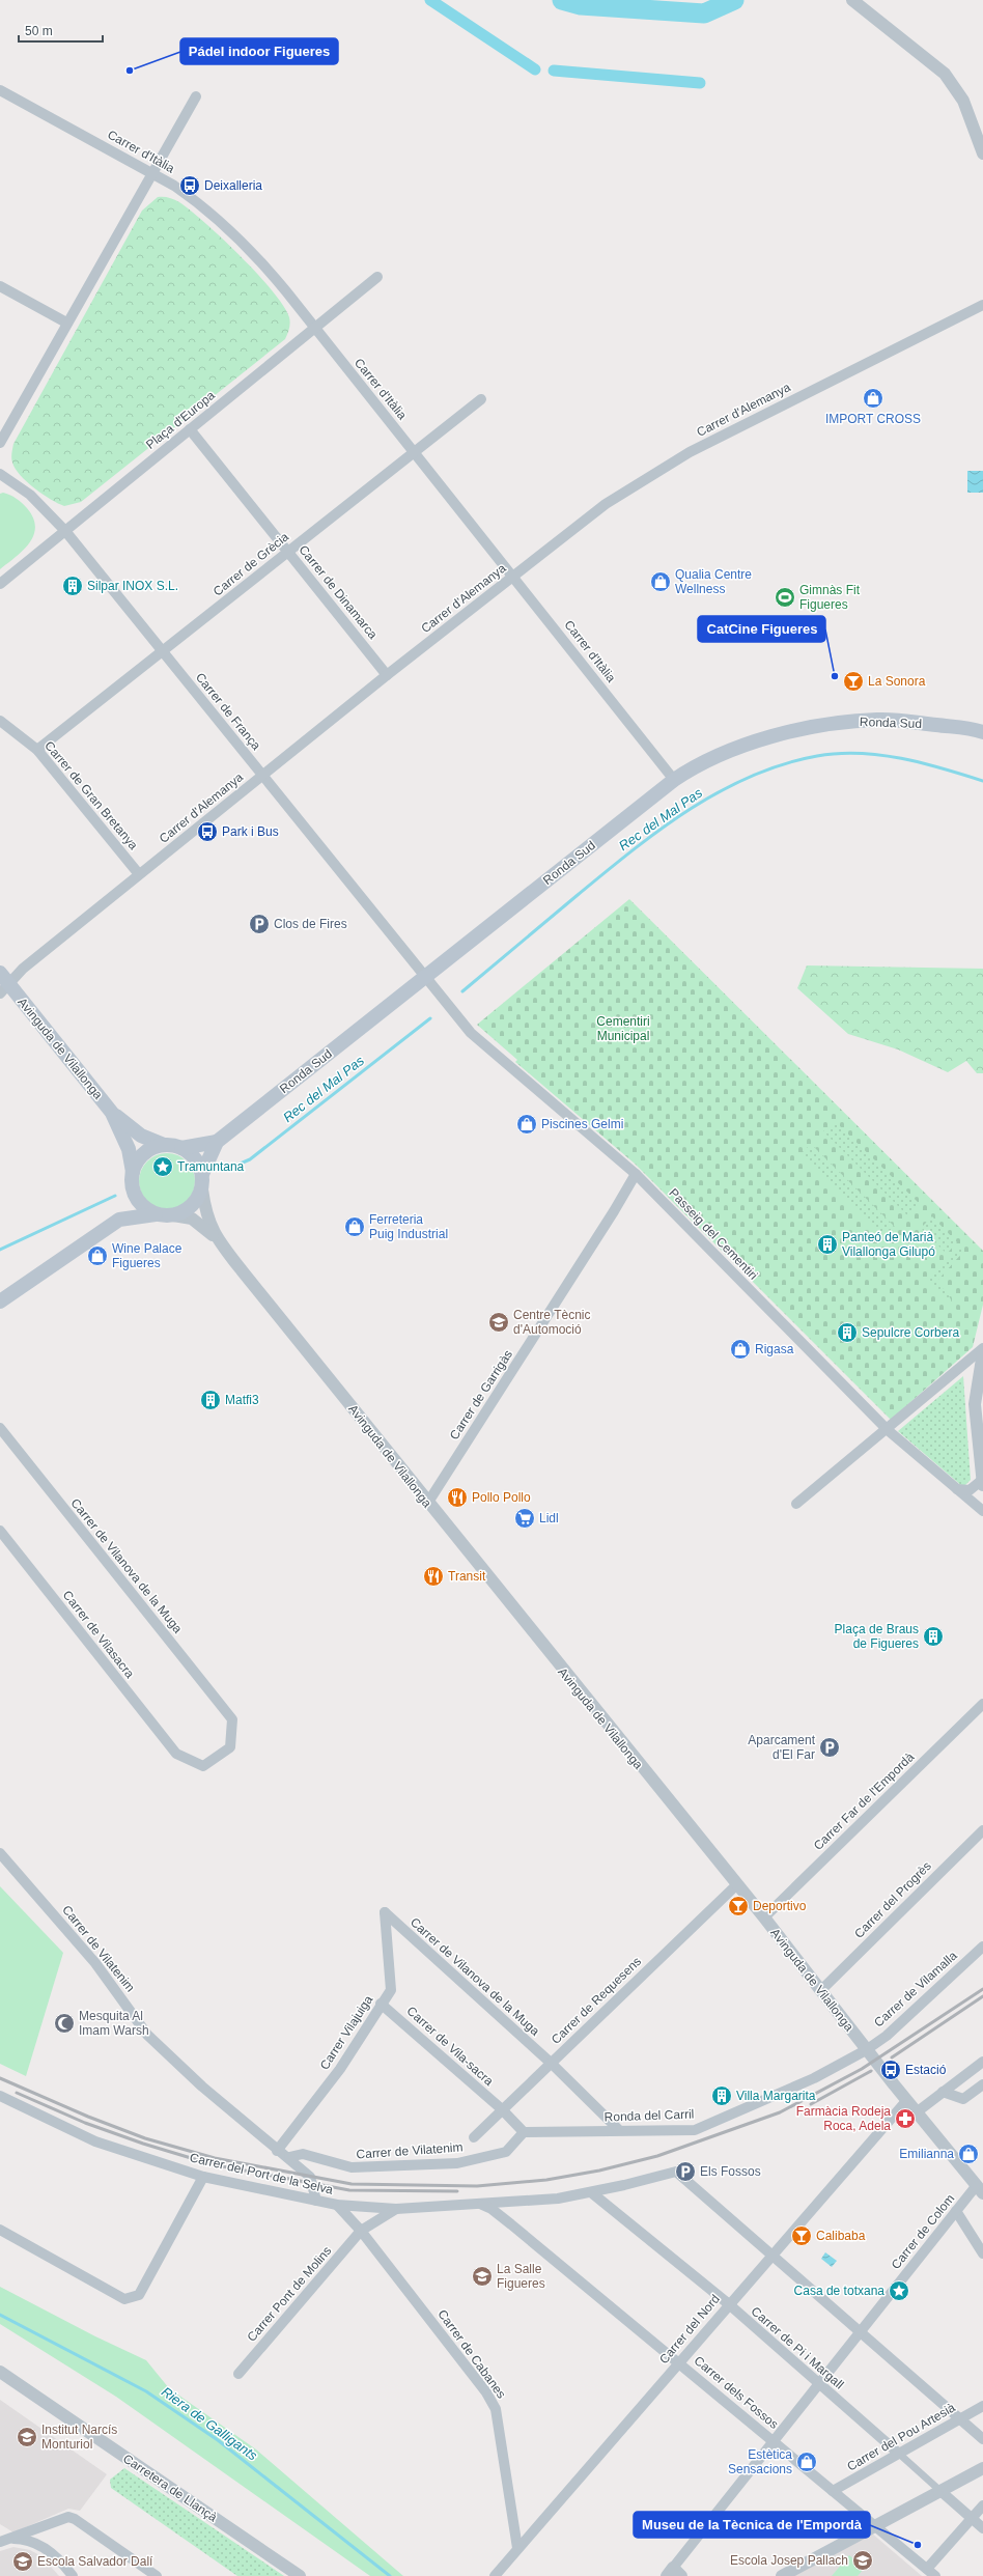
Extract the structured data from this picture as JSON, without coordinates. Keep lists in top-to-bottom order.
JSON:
{
  "streets": {
    "main road": ["Ronda Sud", "Avinguda de Vilallonga"],
    "street": [
      "Carrer d'Itàlia",
      "Carrer d'Alemanya",
      "Plaça d'Europa",
      "Carrer de Grècia",
      "Carrer de Dinamarca",
      "Carrer de França",
      "Carrer de Gran Bretanya",
      "Passeig del Cementiri",
      "Carrer de Garrigàs",
      "Carrer de Vilanova de la Muga",
      "Carrer de Vilasacra",
      "Carrer Far de l'Empordà",
      "Carrer del Progrès",
      "Carrer de Vilatenim",
      "Carrer de Vilamalla",
      "Carrer de Requesens",
      "Carrer Vilajuiga",
      "Carrer de Vila-sacra",
      "Ronda del Carril",
      "Carrer del Port de la Selva",
      "Carrer de Colom",
      "Carrer Pont de Molins",
      "Carrer del Nord",
      "Carrer de Pi i Margall",
      "Carrer de Cabanes",
      "Carrer dels Fossos",
      "Carrer del Pou Artesià",
      "Carretera de Llançà"
    ]
  },
  "crossings": [
    ["Carrer d'Itàlia", "Carrer d'Alemanya"],
    ["Carrer d'Itàlia", "Plaça d'Europa"],
    ["Carrer d'Itàlia", "Carrer de Grècia"],
    ["Carrer d'Itàlia", "Ronda Sud"],
    ["Carrer d'Alemanya", "Carrer de Dinamarca"],
    ["Carrer d'Alemanya", "Carrer de França"],
    ["Carrer d'Alemanya", "Carrer de Gran Bretanya"],
    ["Carrer d'Alemanya", "Avinguda de Vilallonga"],
    ["Plaça d'Europa", "Carrer de Dinamarca"],
    ["Plaça d'Europa", "Carrer de França"],
    ["Carrer de Grècia", "Carrer de Dinamarca"],
    ["Carrer de Grècia", "Carrer de França"],
    ["Carrer de Grècia", "Carrer de Gran Bretanya"],
    ["Carrer de França", "Ronda Sud"],
    ["Carrer de França", "Passeig del Cementiri"],
    ["Ronda Sud", "Avinguda de Vilallonga"],
    ["Ronda Sud", "Passeig del Cementiri"],
    ["Avinguda de Vilallonga", "Carrer de Garrigàs"],
    ["Avinguda de Vilallonga", "Carrer Far de l'Empordà"],
    ["Avinguda de Vilallonga", "Carrer del Progrès"],
    ["Avinguda de Vilallonga", "Carrer de Vilamalla"],
    ["Avinguda de Vilallonga", "Carrer de Requesens"],
    ["Avinguda de Vilallonga", "Ronda del Carril"],
    ["Avinguda de Vilallonga", "Carrer de Colom"],
    ["Avinguda de Vilallonga", "Carrer del Nord"],
    ["Passeig del Cementiri", "Carrer de Garrigàs"],
    ["Carrer de Vilanova de la Muga", "Carrer de Vilasacra"],
    ["Carrer de Vilanova de la Muga", "Carrer de Requesens"],
    ["Carrer de Vilanova de la Muga", "Carrer Vilajuiga"],
    ["Carrer de Vilanova de la Muga", "Ronda del Carril"],
    ["Carrer de Vilatenim", "Carrer Vilajuiga"],
    ["Carrer de Vilatenim", "Ronda del Carril"],
    ["Carrer de Vilatenim", "Carrer del Port de la Selva"],
    ["Carrer de Vilamalla", "Ronda del Carril"],
    ["Carrer de Requesens", "Carrer de Vila-sacra"],
    ["Carrer Vilajuiga", "Carrer de Vila-sacra"],
    ["Carrer del Port de la Selva", "Carrer Pont de Molins"],
    ["Carrer del Port de la Selva", "Carrer del Nord"],
    ["Carrer del Port de la Selva", "Carrer de Pi i Margall"],
    ["Carrer del Port de la Selva", "Carrer de Cabanes"],
    ["Carrer del Port de la Selva", "Carrer dels Fossos"],
    ["Carrer de Colom", "Carrer de Pi i Margall"],
    ["Carrer de Colom", "Carrer dels Fossos"],
    ["Carrer Pont de Molins", "Carrer de Cabanes"],
    ["Carrer del Nord", "Carrer de Pi i Margall"],
    ["Carrer del Nord", "Carrer de Cabanes"],
    ["Carrer del Nord", "Carrer dels Fossos"],
    ["Carrer de Pi i Margall", "Carrer del Pou Artesià"],
    ["Carrer dels Fossos", "Carrer del Pou Artesià"]
  ],
  "water": ["Rec del Mal Pas", "Riera de Galligants"],
  "parks": ["Cementiri Municipal"],
  "places": {
    "other": ["Pádel indoor Figueres", "CatCine Figueres", "Museu de la Tècnica de l'Empordà"],
    "bus stop": ["Deixalleria", "Park i Bus", "Estació"],
    "shop": [
      "IMPORT CROSS",
      "Qualia Centre Wellness",
      "Piscines Gelmi",
      "Ferreteria Puig Industrial",
      "Wine Palace Figueres",
      "Rigasa",
      "Emilianna",
      "Estètica Sensacions"
    ],
    "building": [
      "Silpar INOX S.L.",
      "Panteó de Marià Vilallonga Gilupó",
      "Sepulcre Corbera",
      "Matfi3",
      "Plaça de Braus de Figueres",
      "Villa Margarita"
    ],
    "sports": ["Gimnàs Fit Figueres"],
    "bar": ["La Sonora", "Deportivo", "Calibaba"],
    "parking": ["Clos de Fires", "Aparcament d'El Far", "Els Fossos"],
    "place": ["Tramuntana", "Casa de totxana"],
    "school or university": [
      "Centre Tècnic d'Automoció",
      "La Salle Figueres",
      "Institut Narcís Monturiol",
      "Escola Josep Pallach",
      "Escola Salvador Dalí"
    ],
    "restaurant": ["Pollo Pollo", "Transit"],
    "supermarket": ["Lidl"],
    "mosque": ["Mesquita Al Imam Warsh"],
    "pharmacy": ["Farmàcia Rodeja Roca, Adela"]
  },
  "scale_bar": "50 m"
}
